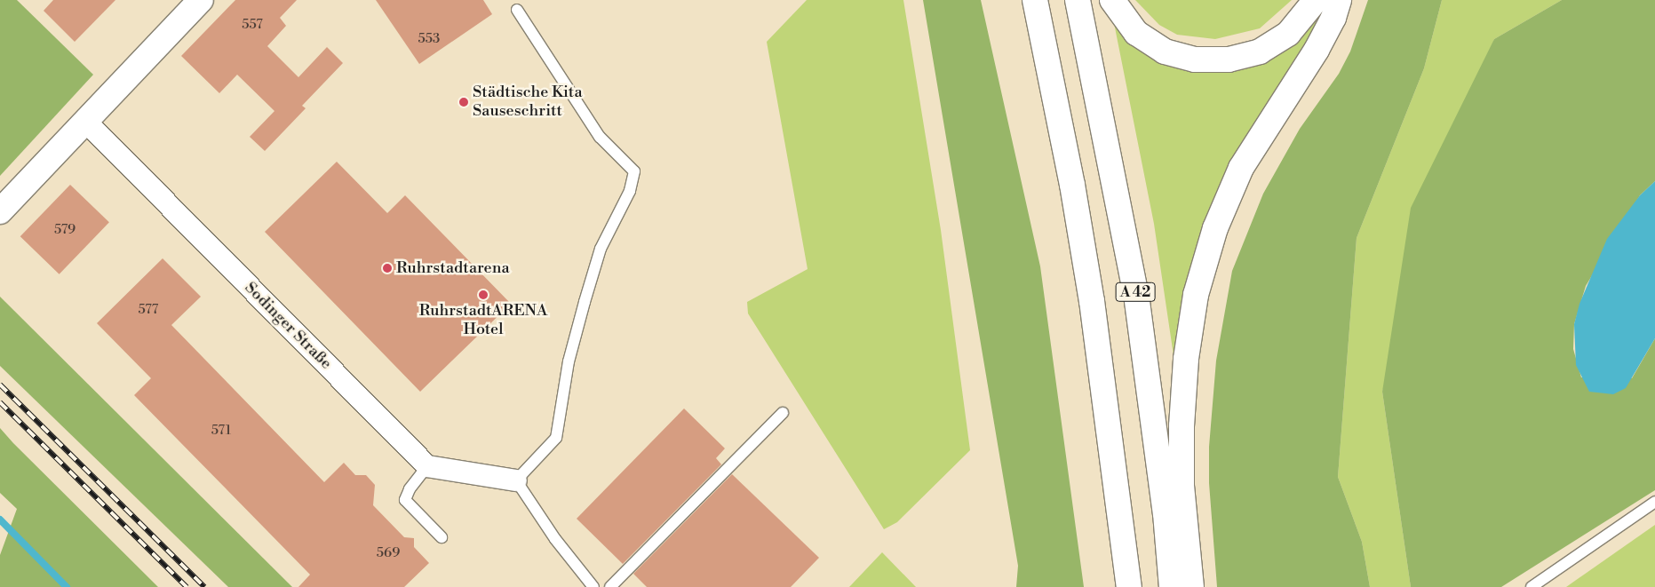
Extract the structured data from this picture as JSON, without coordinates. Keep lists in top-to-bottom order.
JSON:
{
  "streets": {
    "main road": ["A 42"],
    "street": ["Sodinger Straße"]
  },
  "places": ["Städtische Kita Sauseschritt", "Ruhrstadtarena", "RuhrstadtARENA Hotel"],
  "house_numbers": [
    "557",
    "553",
    "579",
    "577",
    "571",
    "569"
  ]
}
